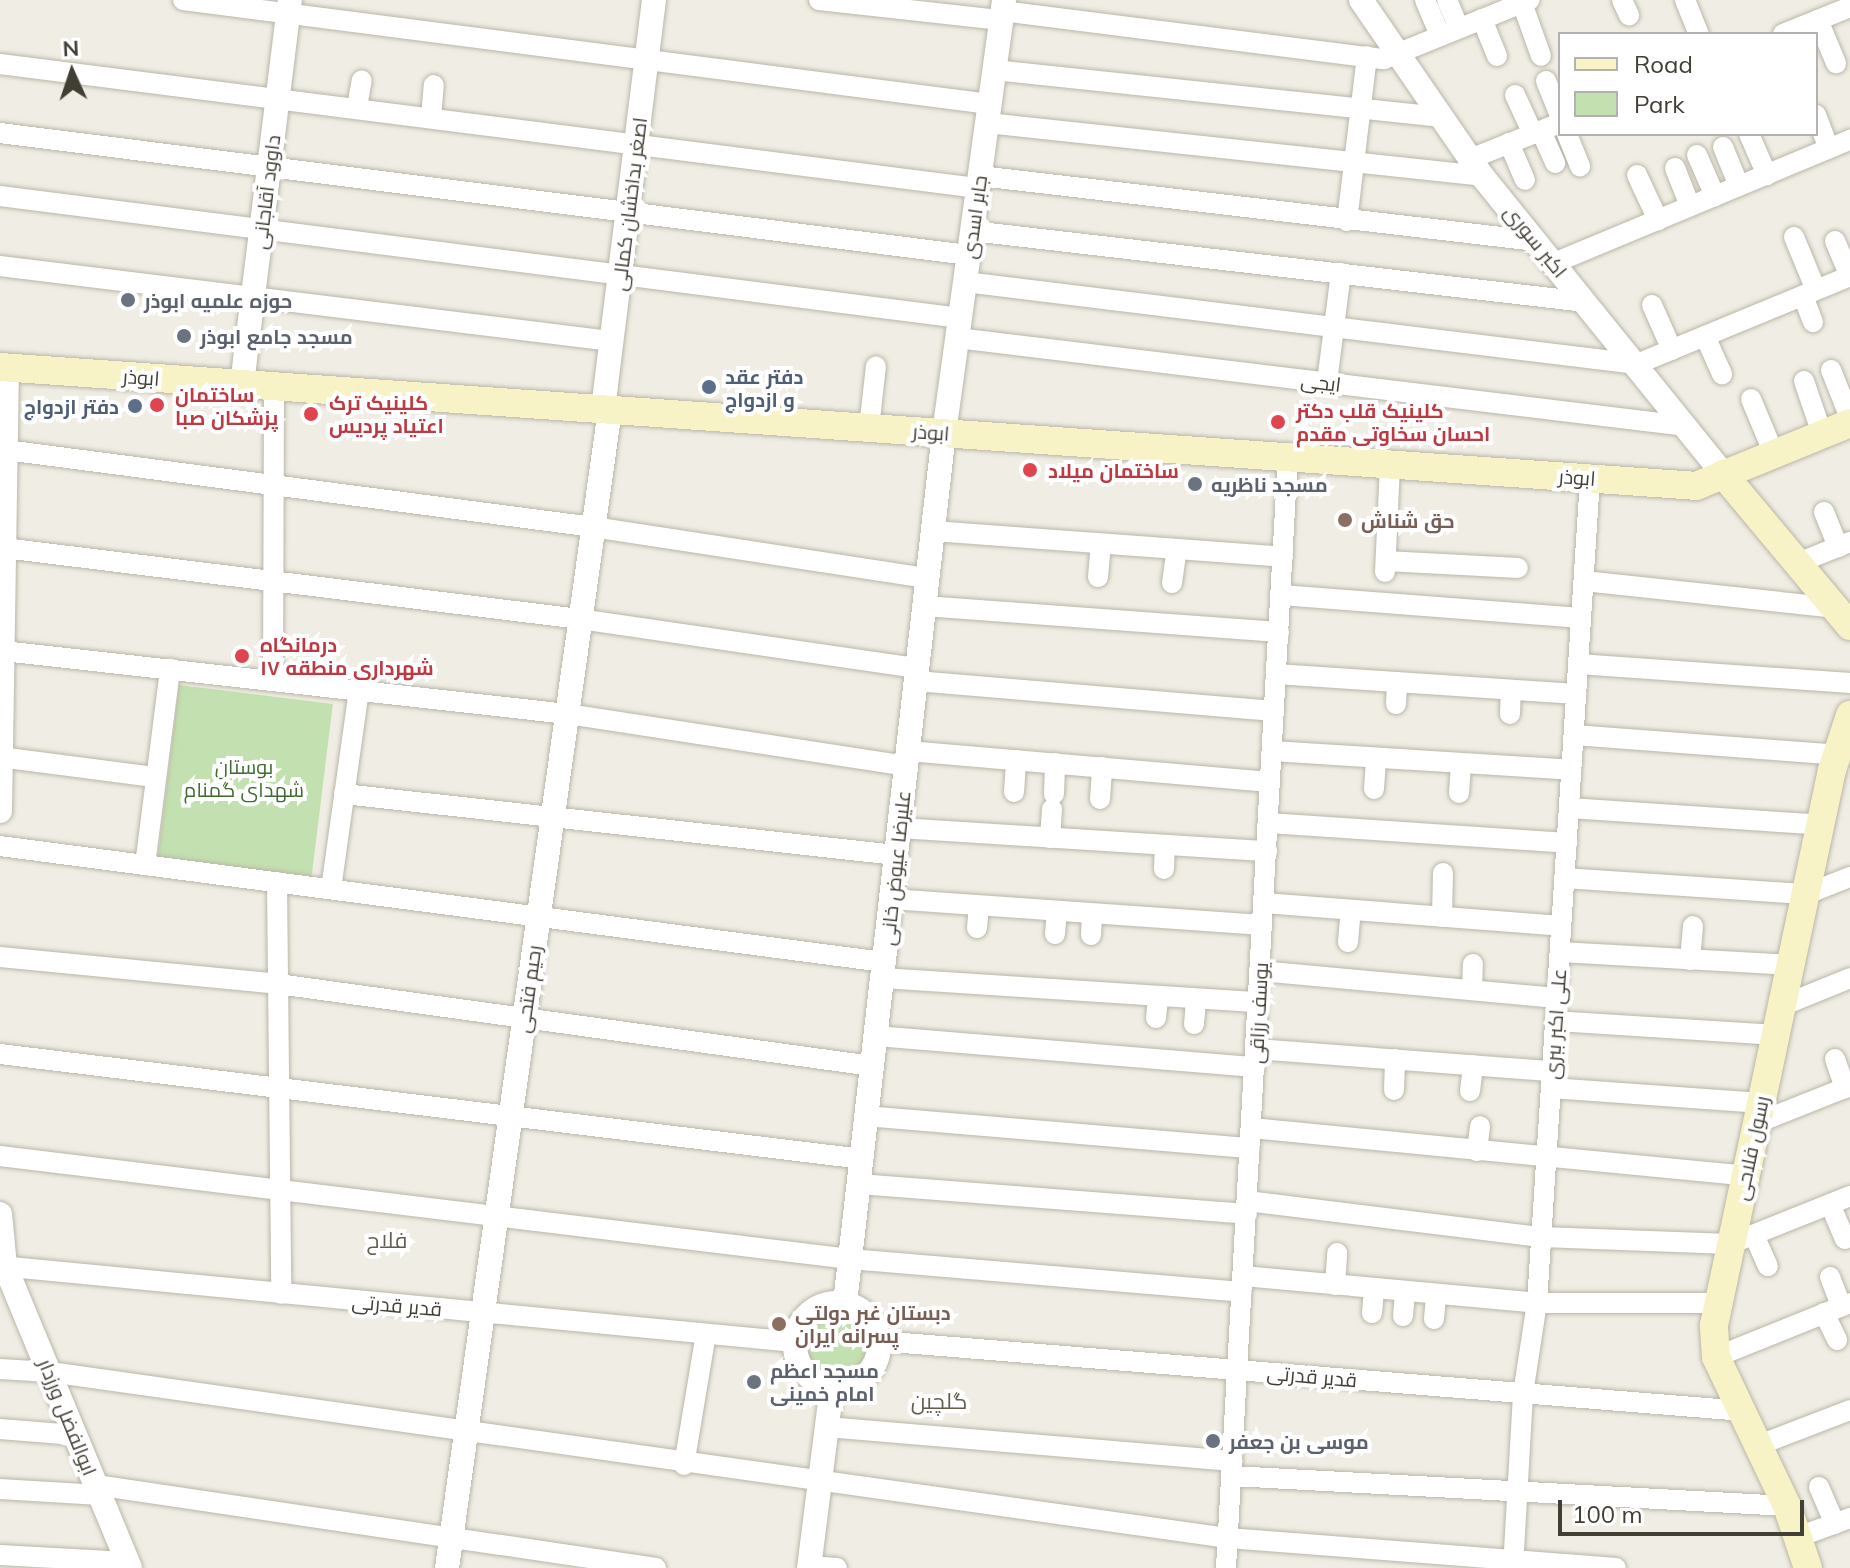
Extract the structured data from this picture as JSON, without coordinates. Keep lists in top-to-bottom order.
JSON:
{
  "streets": {
    "main road": ["ابوذر", "رسول فلاحی"],
    "street": [
      "داوود آقاجانی",
      "اصغر بداخشان کمالی",
      "جابر اسدی",
      "اکبر سوری",
      "ایجی",
      "علیرضا عیوض خانی",
      "رحیم فتحی",
      "یوسف رزاقی",
      "علی اکبر ببری",
      "قدیر قدرتی",
      "ابوالفضل ورزدار"
    ]
  },
  "crossings": [
    ["داوود آقاجانی", "ابوذر"],
    ["داوود آقاجانی", "ایجی"],
    ["اصغر بداخشان کمالی", "ابوذر"],
    ["اصغر بداخشان کمالی", "ایجی"],
    ["اصغر بداخشان کمالی", "رحیم فتحی"],
    ["جابر اسدی", "ابوذر"],
    ["جابر اسدی", "ایجی"],
    ["جابر اسدی", "علیرضا عیوض خانی"],
    ["اکبر سوری", "ابوذر"],
    ["اکبر سوری", "ایجی"],
    ["ابوذر", "علیرضا عیوض خانی"],
    ["ابوذر", "رحیم فتحی"],
    ["ابوذر", "یوسف رزاقی"],
    ["ابوذر", "علی اکبر ببری"],
    ["علیرضا عیوض خانی", "قدیر قدرتی"],
    ["رحیم فتحی", "قدیر قدرتی"],
    ["یوسف رزاقی", "قدیر قدرتی"],
    ["علی اکبر ببری", "قدیر قدرتی"],
    ["رسول فلاحی", "قدیر قدرتی"],
    ["قدیر قدرتی", "ابوالفضل ورزدار"]
  ],
  "districts": ["فلاح", "گلچین"],
  "parks": ["بوستان شهدای گمنام"],
  "places": [
    "حوزه علمیه ابوذر",
    "مسجد جامع ابوذر",
    "دفتر عقد و ازدواج",
    "ساختمان پزشکان صبا",
    "دفتر ازدواج",
    "کلینیک ترک اعتیاد پردیس",
    "کلینیک قلب دکتر احسان سخاوتی مقدم",
    "ساختمان میلاد",
    "مسجد ناظریه",
    "حق شناش",
    "درمانگاه شهرداری منطقه ۱۷",
    "دبستان غبر دولتی پسرانه ایران",
    "مسجد اعظم امام خمینی",
    "موسی بن جعفر"
  ],
  "legend": ["Road", "Park"],
  "scale_bar": "100 m",
  "north": "top"
}
